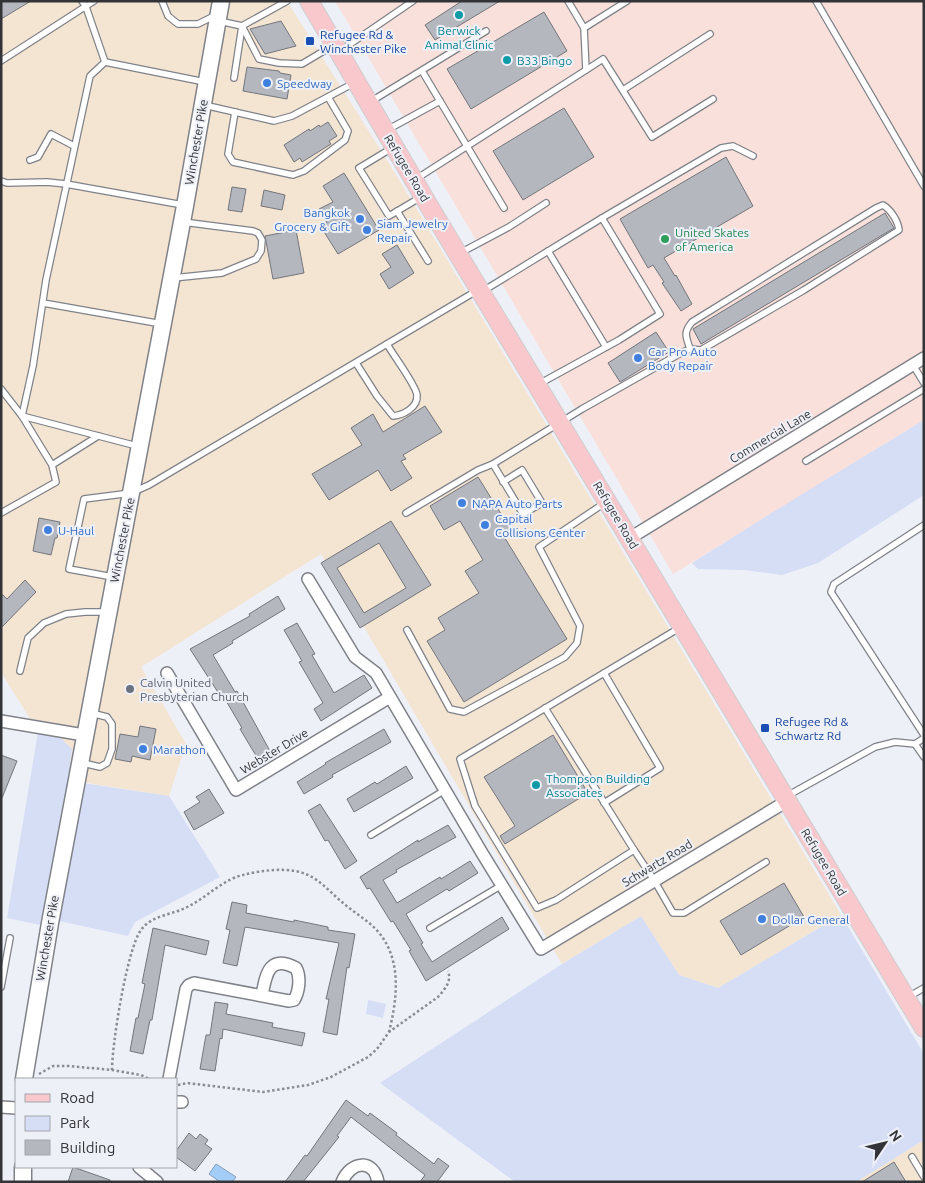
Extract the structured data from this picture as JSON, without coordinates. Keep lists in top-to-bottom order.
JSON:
{
  "streets": {
    "main road": ["Winchester Pike", "Refugee Road"],
    "street": ["Commercial Lane", "Webster Drive", "Schwartz Road"]
  },
  "crossings": [
    ["Refugee Road", "Commercial Lane"],
    ["Refugee Road", "Schwartz Road"]
  ],
  "places": {
    "other": [
      "Berwick Animal Clinic",
      "B33 Bingo",
      "Speedway",
      "Bangkok Grocery & Gift",
      "Siam Jewelry Repair",
      "United Skates of America",
      "Car Pro Auto Body Repair",
      "NAPA Auto Parts",
      "Capital Collisions Center",
      "U-Haul",
      "Calvin United Presbyterian Church",
      "Marathon",
      "Thompson Building Associates",
      "Dollar General"
    ],
    "transit": ["Refugee Rd & Winchester Pike", "Refugee Rd & Schwartz Rd"]
  },
  "legend": ["Road", "Park", "Building"],
  "north": "top right"
}
